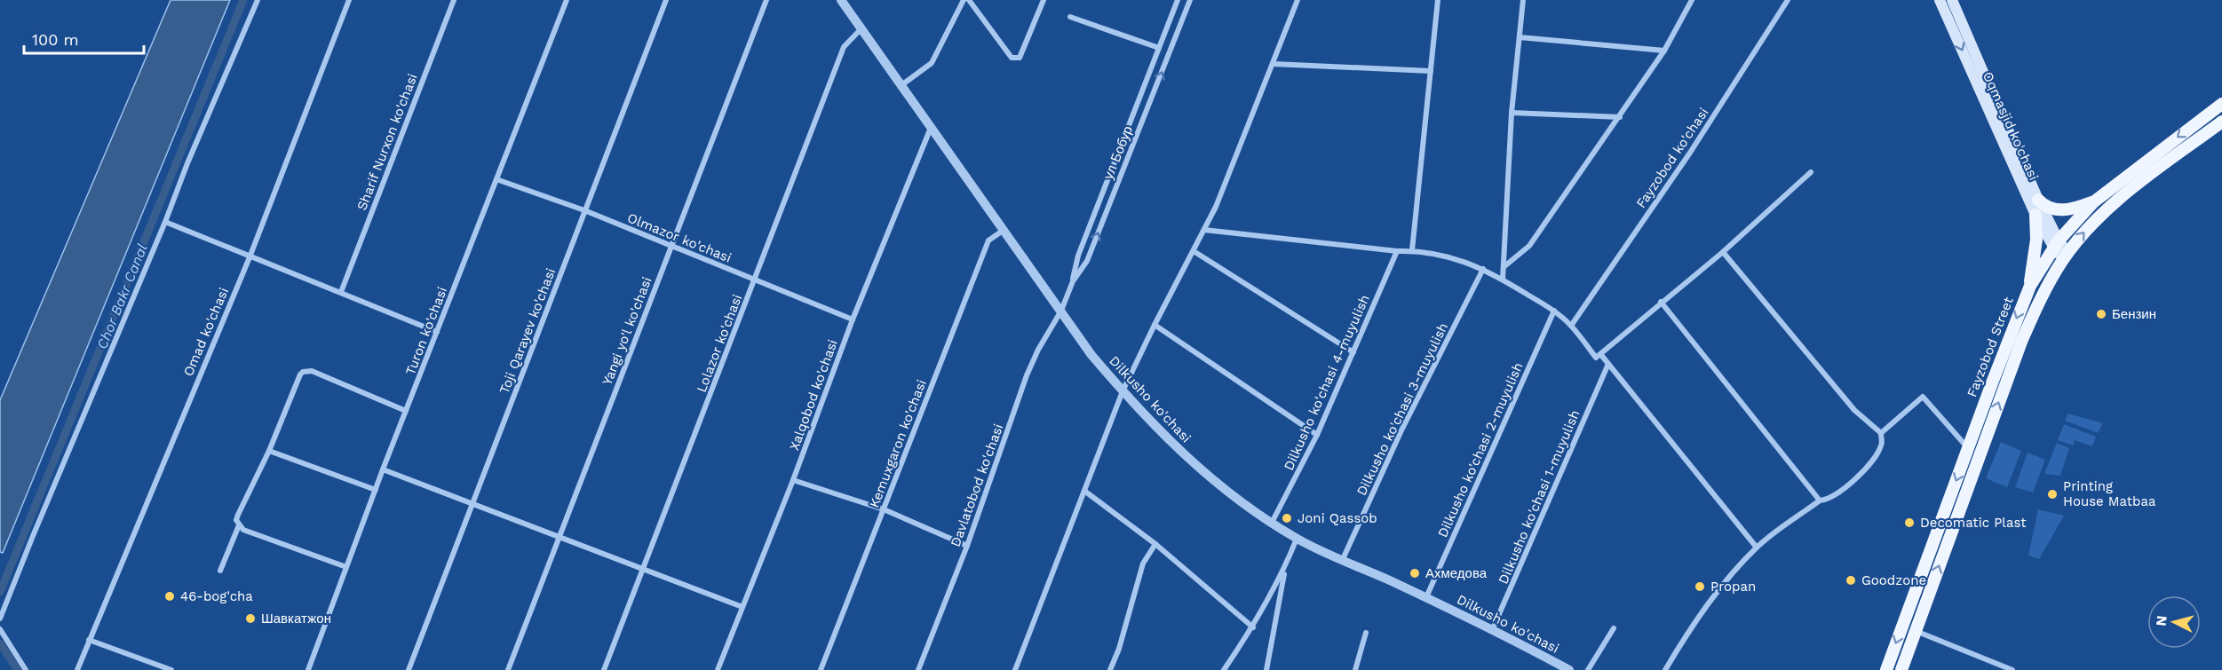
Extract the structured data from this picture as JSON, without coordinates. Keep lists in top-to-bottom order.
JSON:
{
  "streets": {
    "main road": ["Oqmasjid ko'chasi", "Fayzobod Street"],
    "street": [
      "Sharif Nurxon ko'chasi",
      "ул Бобур",
      "Fayzobod ko'chasi",
      "Olmazor ko'chasi",
      "Turon ko'chasi",
      "Toji Qarayev ko'chasi",
      "Yangi yo'l ko'chasi",
      "Omad ko'chasi",
      "Lolazor ko'chasi",
      "Dilkusho ko'chasi 4-muyulish",
      "Xalqobod ko'chasi",
      "Dilkusho ko'chasi",
      "Dilkusho ko'chasi 3-muyulish",
      "Kemuxgaron ko'chasi",
      "Dilkusho ko'chasi 2-muyulish",
      "Davlatobod ko'chasi",
      "Dilkusho ko'chasi 1-muyulish"
    ]
  },
  "crossings": [
    ["Oqmasjid ko'chasi", "Fayzobod Street"],
    ["ул Бобур", "Dilkusho ko'chasi"],
    ["ул Бобур", "Davlatobod ko'chasi"],
    ["Olmazor ko'chasi", "Turon ko'chasi"],
    ["Olmazor ko'chasi", "Toji Qarayev ko'chasi"],
    ["Olmazor ko'chasi", "Yangi yo'l ko'chasi"],
    ["Olmazor ko'chasi", "Lolazor ko'chasi"],
    ["Olmazor ko'chasi", "Xalqobod ko'chasi"],
    ["Lolazor ko'chasi", "Dilkusho ko'chasi"],
    ["Dilkusho ko'chasi 4-muyulish", "Dilkusho ko'chasi"],
    ["Xalqobod ko'chasi", "Dilkusho ko'chasi"],
    ["Dilkusho ko'chasi", "Dilkusho ko'chasi 3-muyulish"],
    ["Dilkusho ko'chasi", "Kemuxgaron ko'chasi"],
    ["Dilkusho ko'chasi", "Dilkusho ko'chasi 2-muyulish"],
    ["Dilkusho ko'chasi", "Davlatobod ko'chasi"],
    ["Dilkusho ko'chasi", "Dilkusho ko'chasi 1-muyulish"]
  ],
  "water": ["Chor Bakr Canal"],
  "places": [
    "Бензин",
    "Printing House Matbaa",
    "Joni Qassob",
    "Decomatic Plast",
    "Ахмедова",
    "Goodzone",
    "Propan",
    "46-bog'cha",
    "Шавкатжон"
  ],
  "scale_bar": "100 m",
  "north": "left"
}
